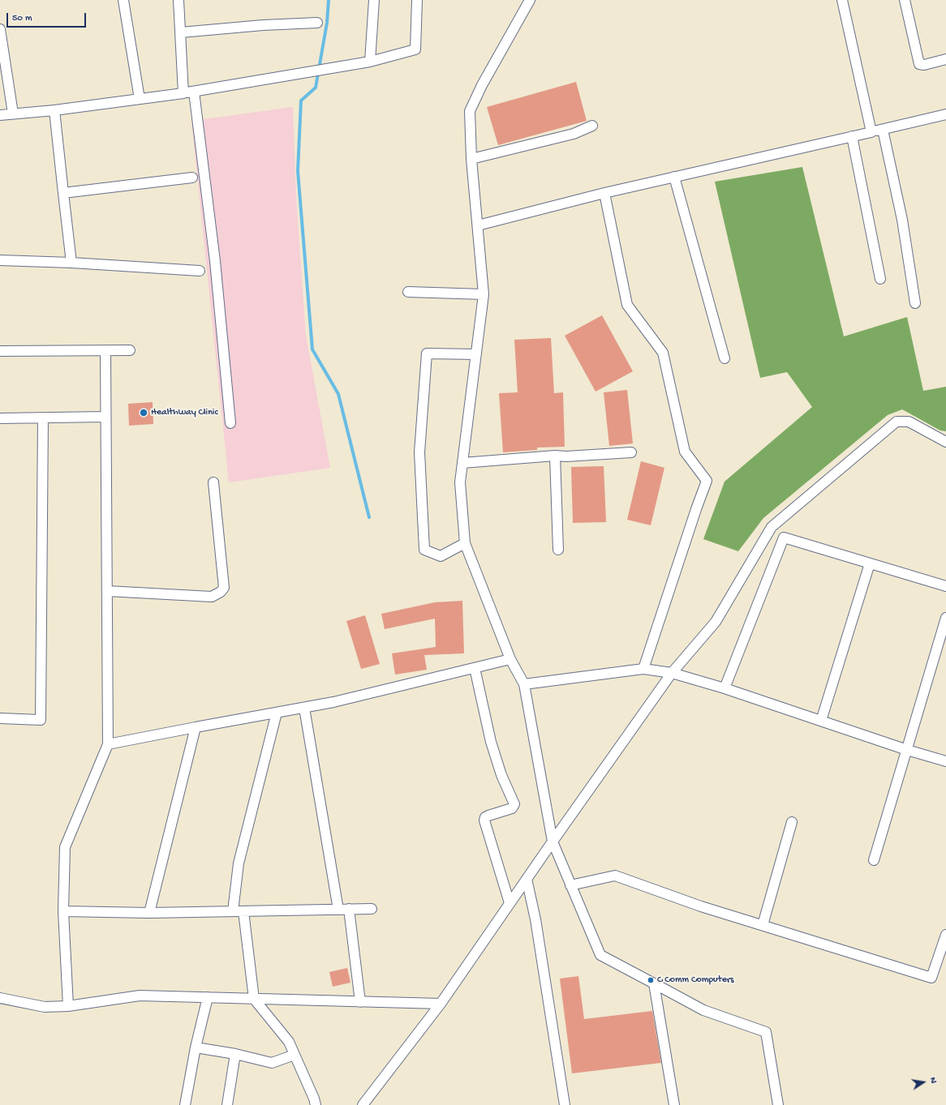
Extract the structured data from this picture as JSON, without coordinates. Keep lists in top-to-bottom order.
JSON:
{
  "places": ["Healthway Clinic", "C Comm Computers"],
  "scale_bar": "50 m",
  "north": "right"
}
